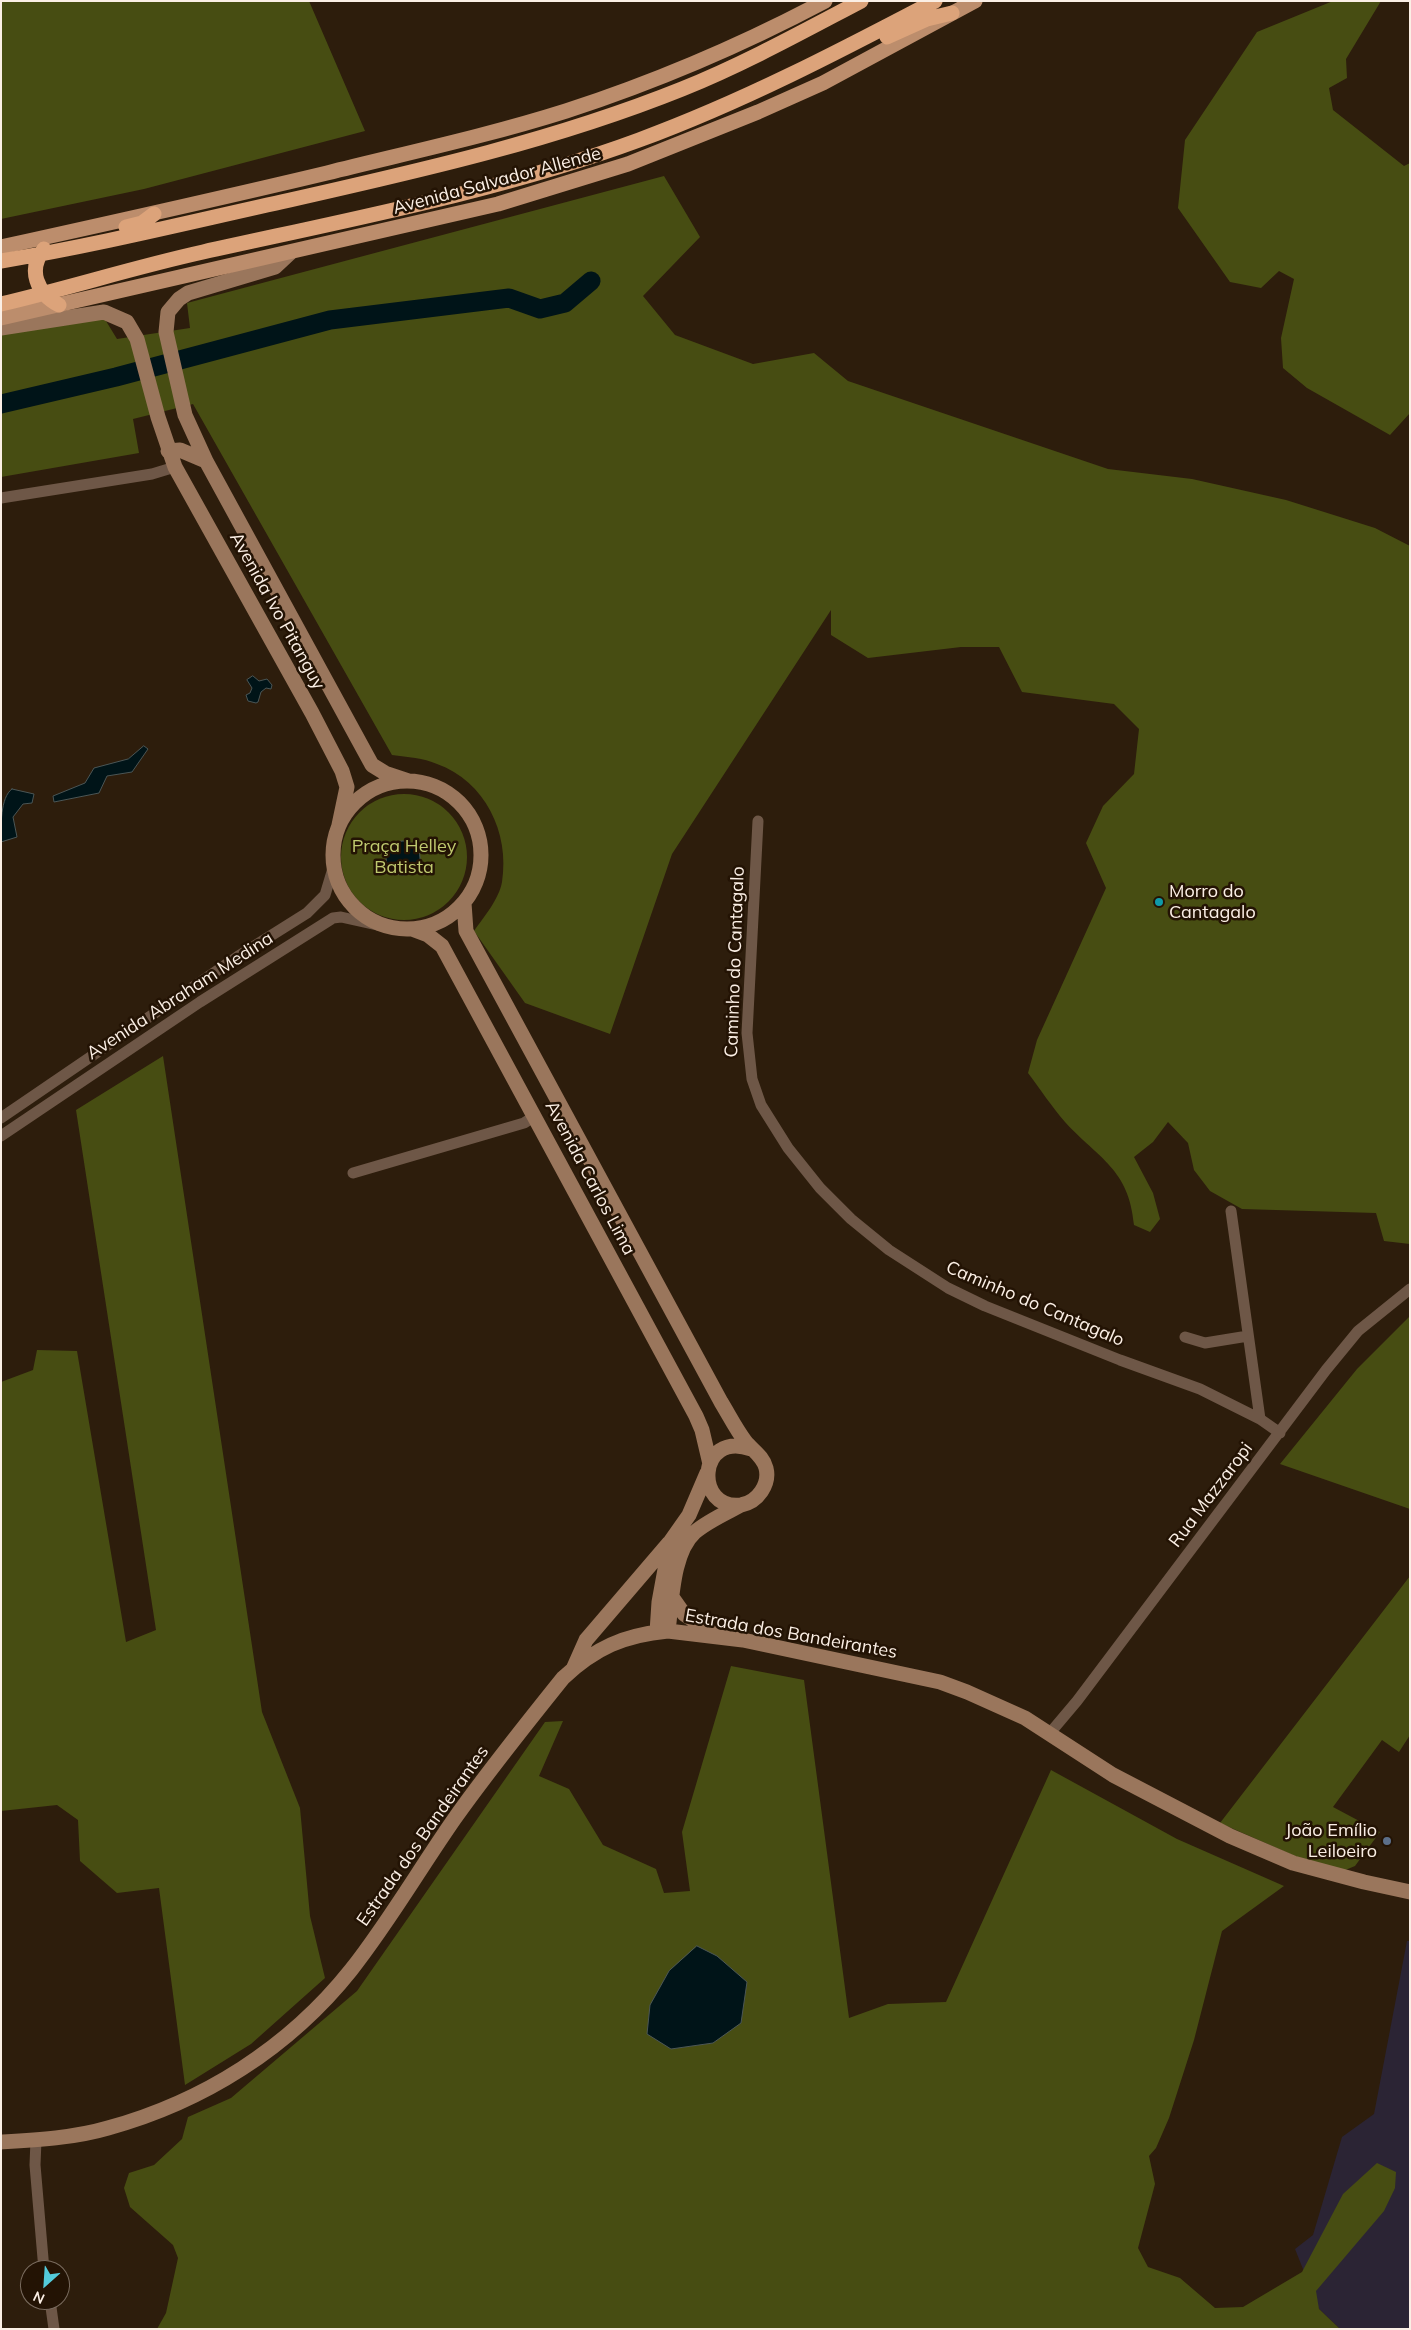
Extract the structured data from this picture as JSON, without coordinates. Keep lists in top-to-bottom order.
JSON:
{
  "streets": {
    "highway": ["Avenida Salvador Allende"],
    "street": [
      "Avenida Ivo Pitanguy",
      "Caminho do Cantagalo",
      "Avenida Abraham Medina",
      "Avenida Carlos Lima",
      "Rua Mazzaropi",
      "Estrada dos Bandeirantes"
    ]
  },
  "crossings": [
    ["Avenida Salvador Allende", "Avenida Ivo Pitanguy"],
    ["Avenida Ivo Pitanguy", "Avenida Abraham Medina"],
    ["Avenida Ivo Pitanguy", "Avenida Carlos Lima"],
    ["Caminho do Cantagalo", "Rua Mazzaropi"],
    ["Avenida Abraham Medina", "Avenida Carlos Lima"],
    ["Avenida Carlos Lima", "Estrada dos Bandeirantes"],
    ["Rua Mazzaropi", "Estrada dos Bandeirantes"]
  ],
  "parks": ["Praça Helley Batista"],
  "places": ["Morro do Cantagalo", "João Emílio Leiloeiro"],
  "north": "bottom left"
}
